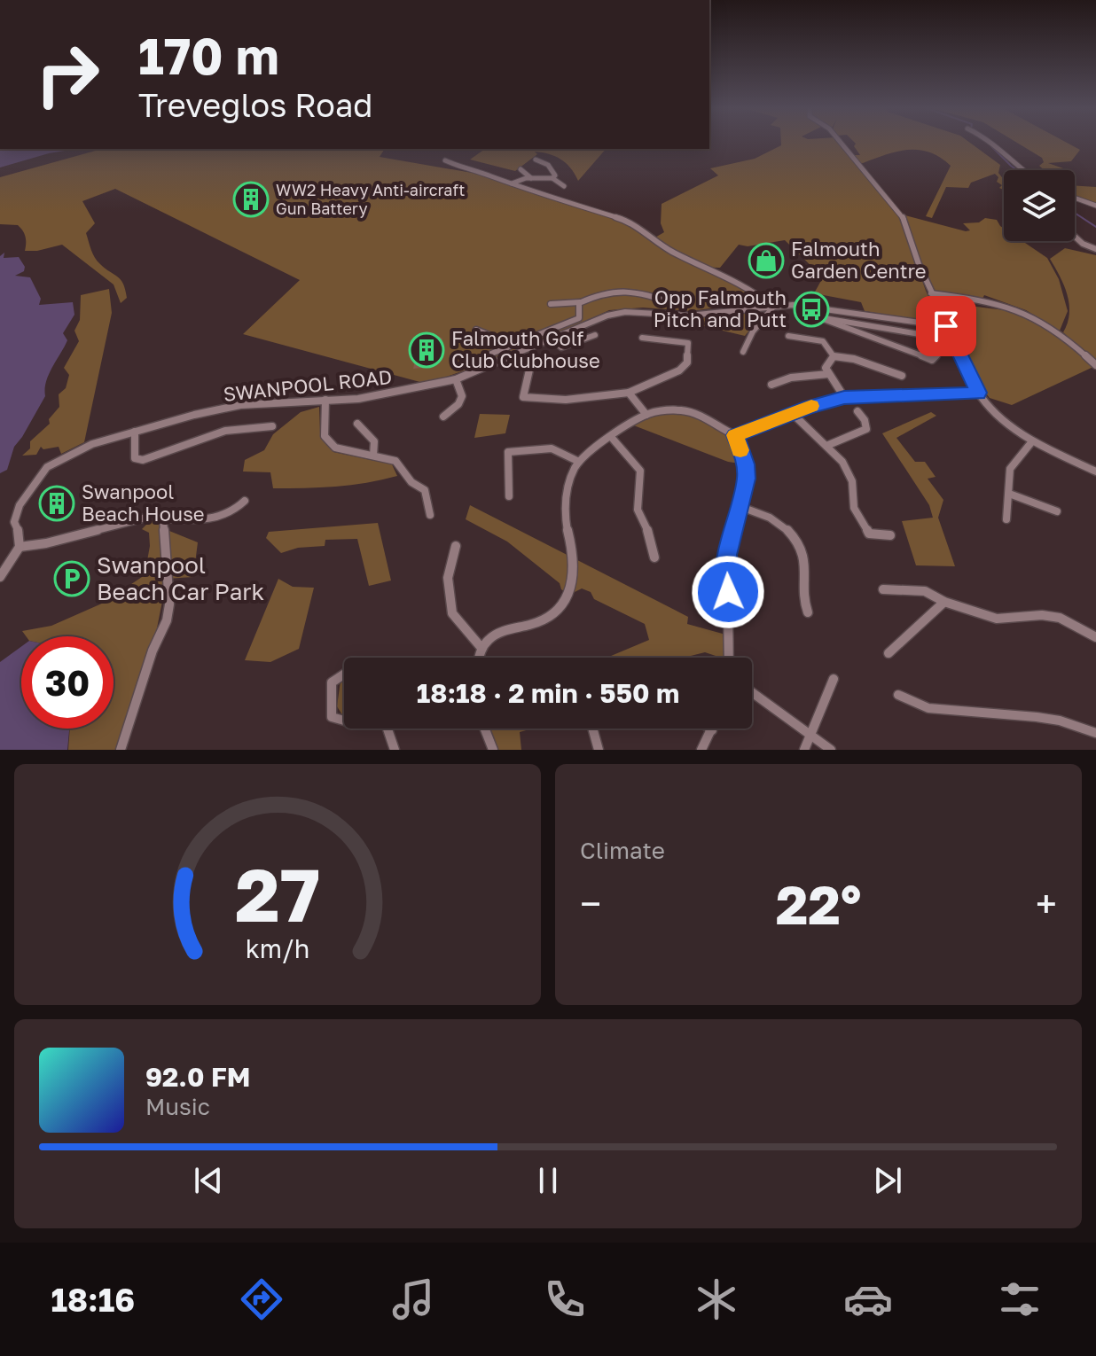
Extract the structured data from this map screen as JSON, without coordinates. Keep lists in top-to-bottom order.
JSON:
{
  "streets": {
    "street": ["SWANPOOL ROAD"]
  },
  "places": {
    "building": ["WW2 Heavy Anti-aircraft Gun Battery", "Falmouth Golf Club Clubhouse", "Swanpool Beach House"],
    "shop": ["Falmouth Garden Centre"],
    "bus stop": ["Opp Falmouth Pitch and Putt"],
    "parking": ["Swanpool Beach Car Park"]
  },
  "page": {
    "turn": ["170 m", "Treveglos Road"],
    "limit": "30",
    "trip": "18:18 · 2 min · 550 m",
    "tile": "Climate",
    "heat": ["−", "22°", "+"],
    "song": ["92.0 FM", "Music"],
    "tabs": "18:16",
    "gauge": ["27", "km/h"]
  }
}
